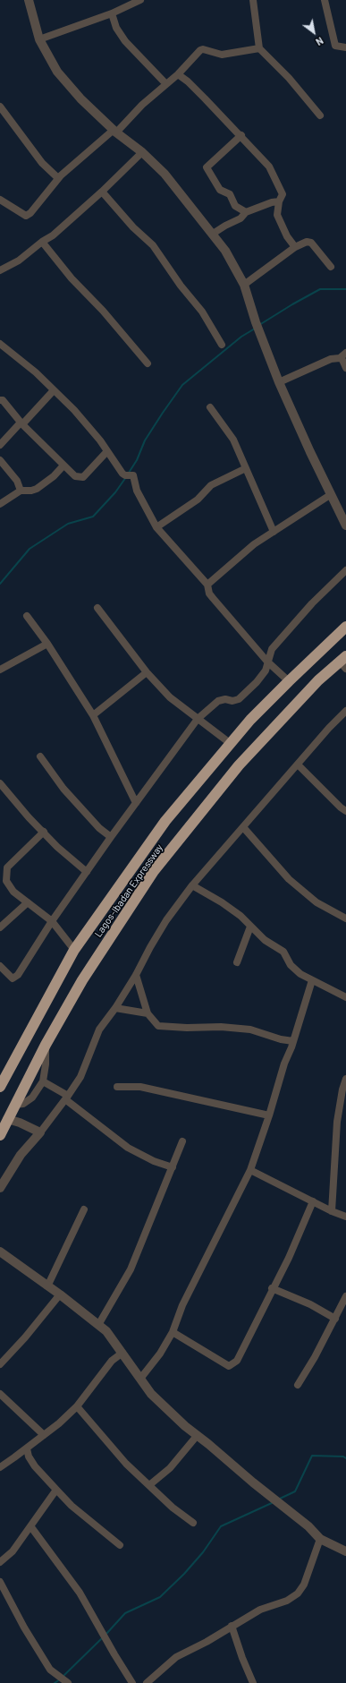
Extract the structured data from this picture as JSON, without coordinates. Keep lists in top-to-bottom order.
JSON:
{
  "streets": {
    "highway": ["Lagos-Ibadan Expressway"]
  },
  "north": "bottom right"
}
